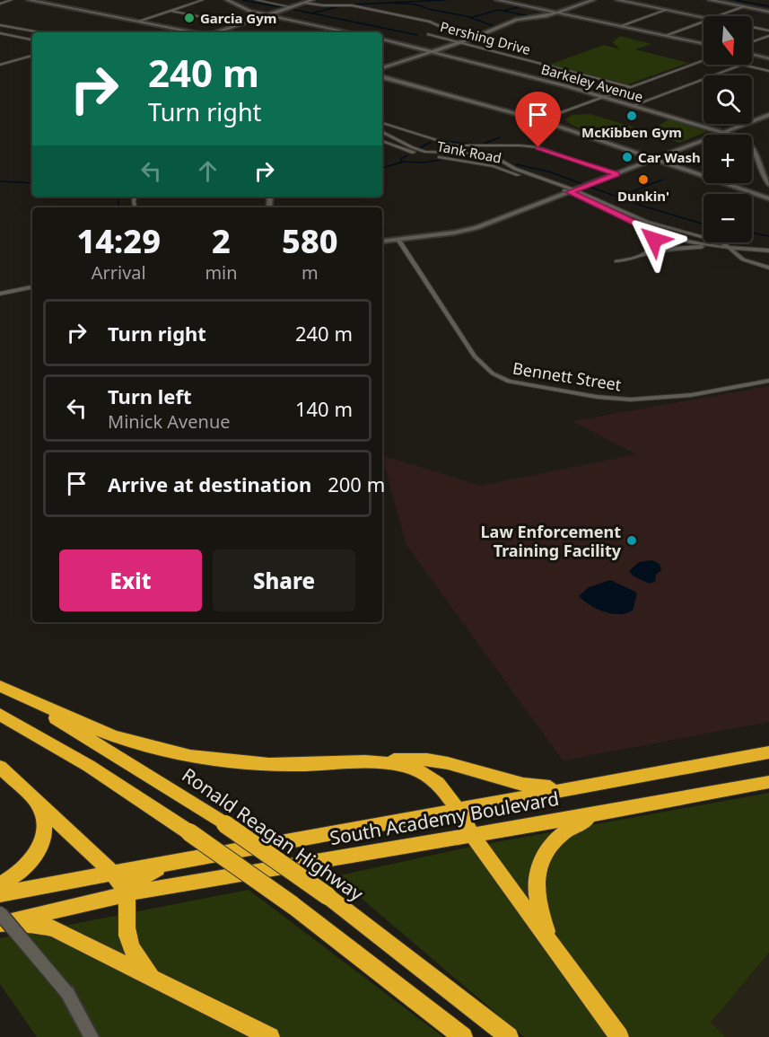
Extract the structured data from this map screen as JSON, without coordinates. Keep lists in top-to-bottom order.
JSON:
{
  "streets": {
    "highway": ["South Academy Boulevard", "Ronald Reagan Highway"],
    "main road": ["Barkeley Avenue"],
    "street": ["Pershing Drive", "Tank Road", "Bennett Street"]
  },
  "places": [
    "Garcia Gym",
    "McKibben Gym",
    "Car Wash",
    "Dunkin'",
    "Law Enforcement Training Facility"
  ],
  "north": "bottom",
  "page": {
    "map_buttons": ["+", "−"],
    "turn": ["240 m", "Turn right"],
    "eta": [
      "14:29",
      "Arrival",
      "2",
      "min",
      "580",
      "m"
    ],
    "list": [
      {
        "name": "Turn right",
        "value": "240 m"
      },
      {
        "name": "Turn left",
        "note": "Minick Avenue",
        "value": "140 m"
      },
      {
        "name": "Arrive at destination",
        "value": "200 m"
      }
    ],
    "buttons": ["Exit", "Share"]
  }
}
